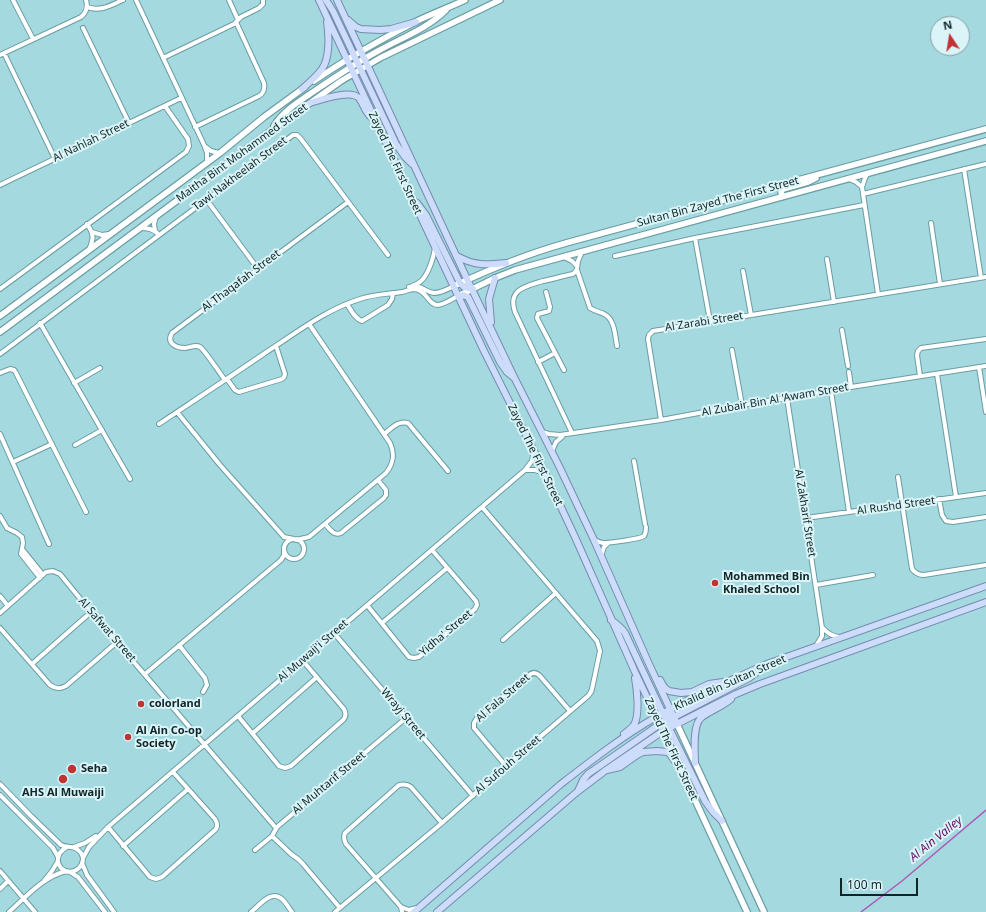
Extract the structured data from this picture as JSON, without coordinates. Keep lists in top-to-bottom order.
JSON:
{
  "streets": {
    "main road": [
      "Maitha Bint Mohammed Street",
      "Zayed The First Street",
      "Sultan Bin Zayed The First Street",
      "Khalid Bin Sultan Street"
    ],
    "street": [
      "Al Nahlah Street",
      "Tawi Nakheelah Street",
      "Al Thaqafah Street",
      "Al Zarabi Street",
      "Al Zubair Bin Al 'Awam Street",
      "Al Rushd Street",
      "Al Zakharif Street",
      "Al Safwat Street",
      "Yidha' Street",
      "Al Muwaij'i Street",
      "Al Fala Street",
      "Wrayj Street",
      "Al Sufouh Street",
      "Al Muhtarif Street"
    ]
  },
  "crossings": [
    ["Maitha Bint Mohammed Street", "Zayed The First Street"],
    ["Zayed The First Street", "Sultan Bin Zayed The First Street"],
    ["Zayed The First Street", "Al Zubair Bin Al 'Awam Street"],
    ["Zayed The First Street", "Al Muwaij'i Street"],
    ["Zayed The First Street", "Khalid Bin Sultan Street"],
    ["Tawi Nakheelah Street", "Al Thaqafah Street"],
    ["Al Zarabi Street", "Al Zubair Bin Al 'Awam Street"],
    ["Al Zubair Bin Al 'Awam Street", "Al Zakharif Street"],
    ["Al Rushd Street", "Al Zakharif Street"],
    ["Al Zakharif Street", "Khalid Bin Sultan Street"],
    ["Al Safwat Street", "Al Muwaij'i Street"],
    ["Al Safwat Street", "Al Muhtarif Street"],
    ["Yidha' Street", "Al Muwaij'i Street"],
    ["Al Muwaij'i Street", "Wrayj Street"],
    ["Al Muwaij'i Street", "Al Sufouh Street"],
    ["Al Fala Street", "Al Sufouh Street"],
    ["Wrayj Street", "Al Sufouh Street"],
    ["Wrayj Street", "Al Muhtarif Street"]
  ],
  "water": ["Al Ain Valley"],
  "places": [
    "Mohammed Bin Khaled School",
    "colorland",
    "Al Ain Co-op Society",
    "Seha",
    "AHS Al Muwaiji"
  ],
  "scale_bar": "100 m",
  "north": "top"
}
